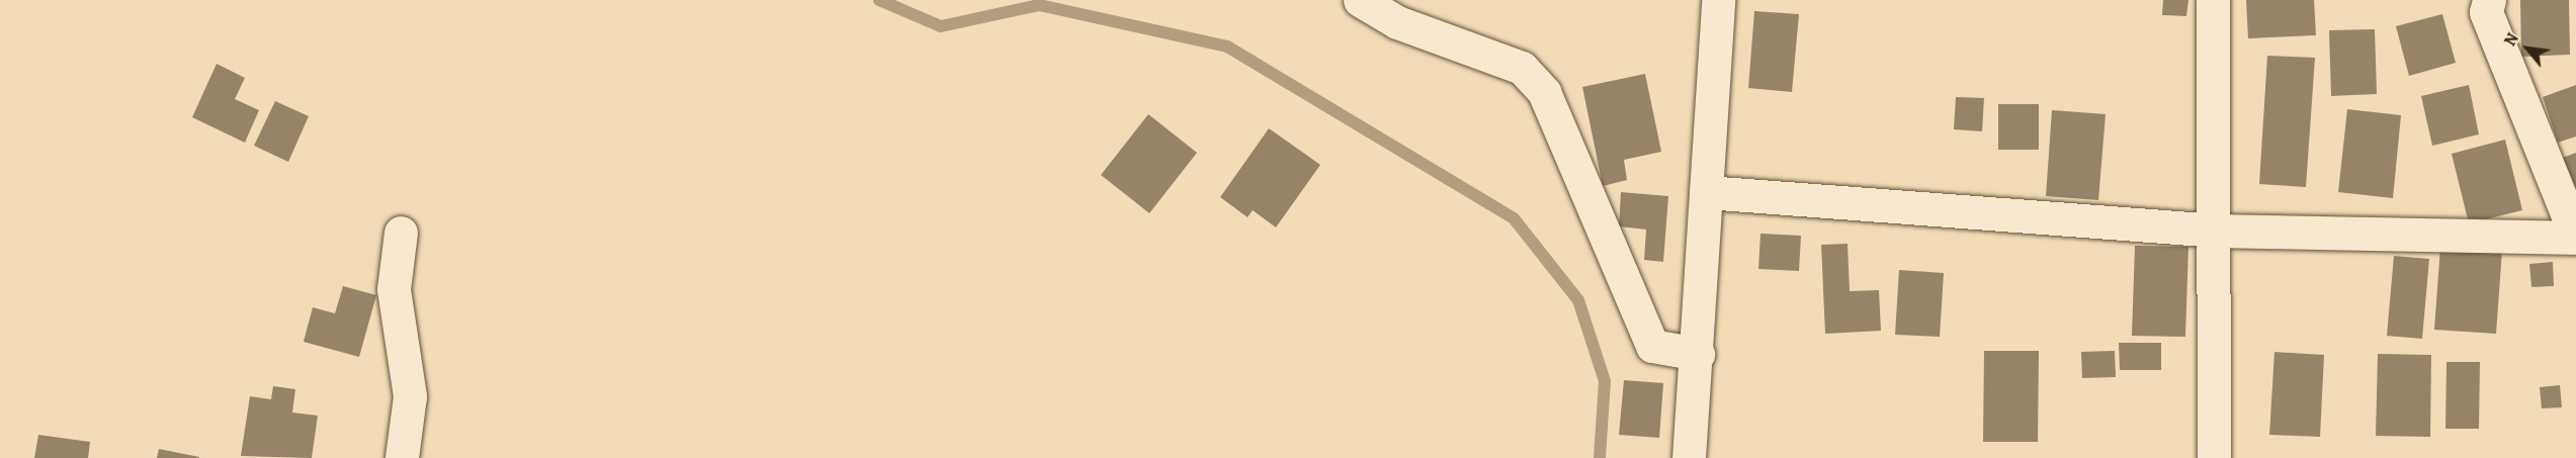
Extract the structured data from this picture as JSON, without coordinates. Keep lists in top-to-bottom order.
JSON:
{
  "north": "top left"
}
